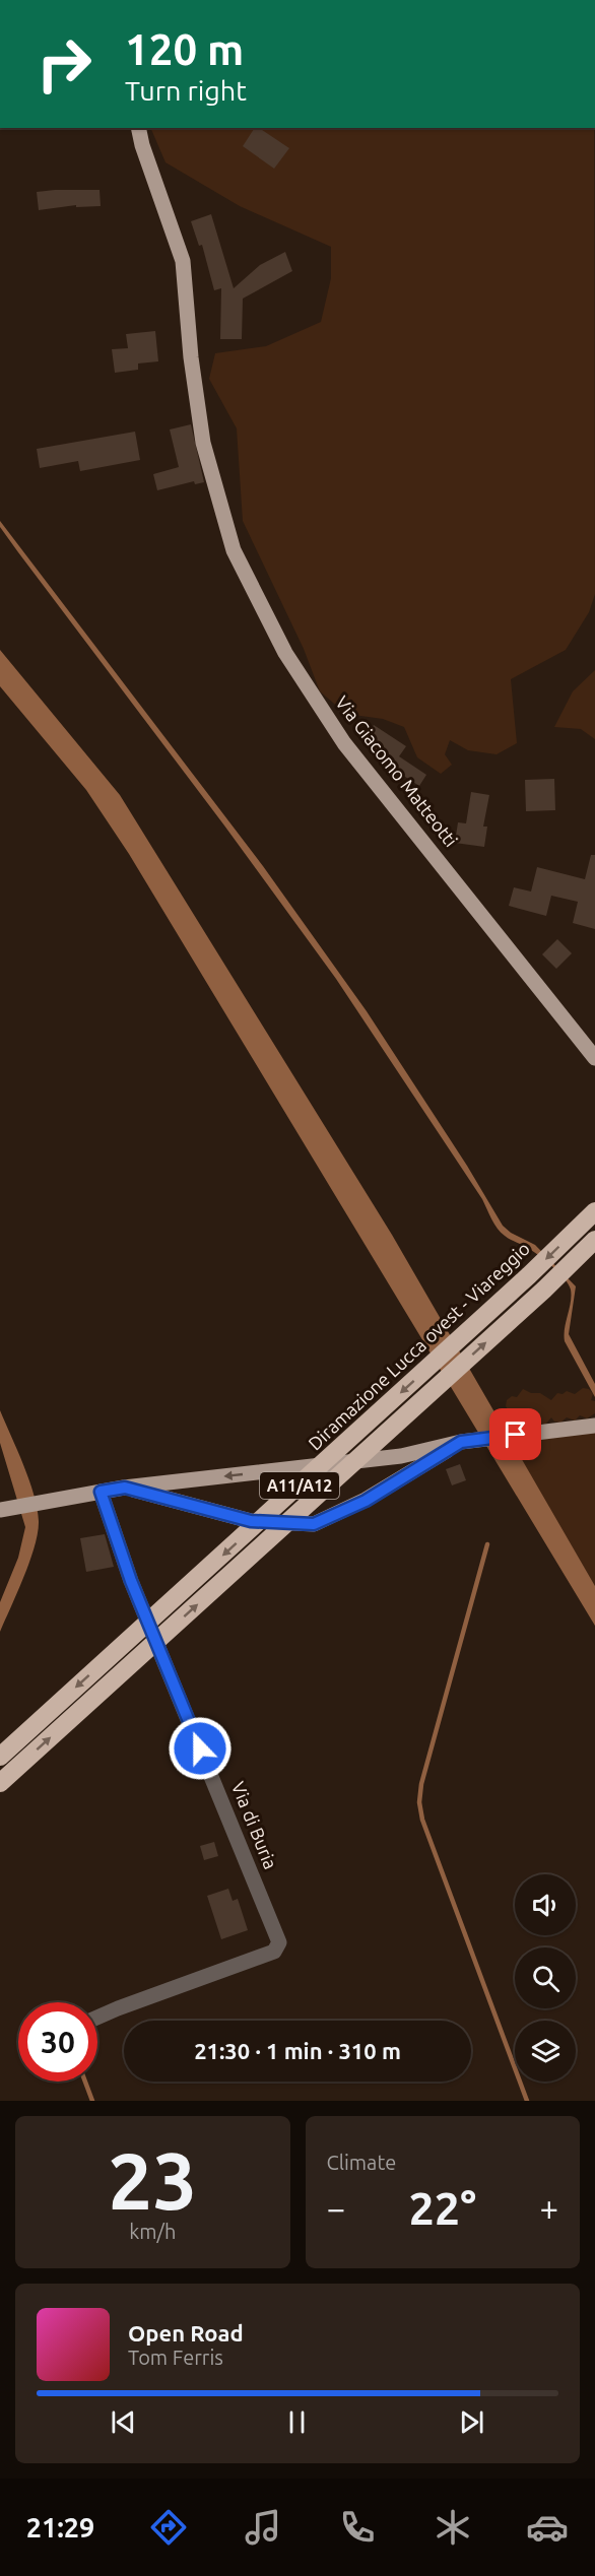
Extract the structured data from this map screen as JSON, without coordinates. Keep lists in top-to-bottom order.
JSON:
{
  "streets": {
    "highway": ["Diramazione Lucca ovest - Viareggio", "A11/A12"],
    "main road": ["Via Giacomo Matteotti"],
    "street": ["Via di Buria"]
  },
  "page": {
    "turn": ["120 m", "Turn right"],
    "limit": "30",
    "trip": "21:30 · 1 min · 310 m",
    "tile": [
      ["23", "km/h"],
      "Climate"
    ],
    "heat": ["−", "22°", "+"],
    "song": ["Open Road", "Tom Ferris"],
    "tabs": "21:29"
  }
}
